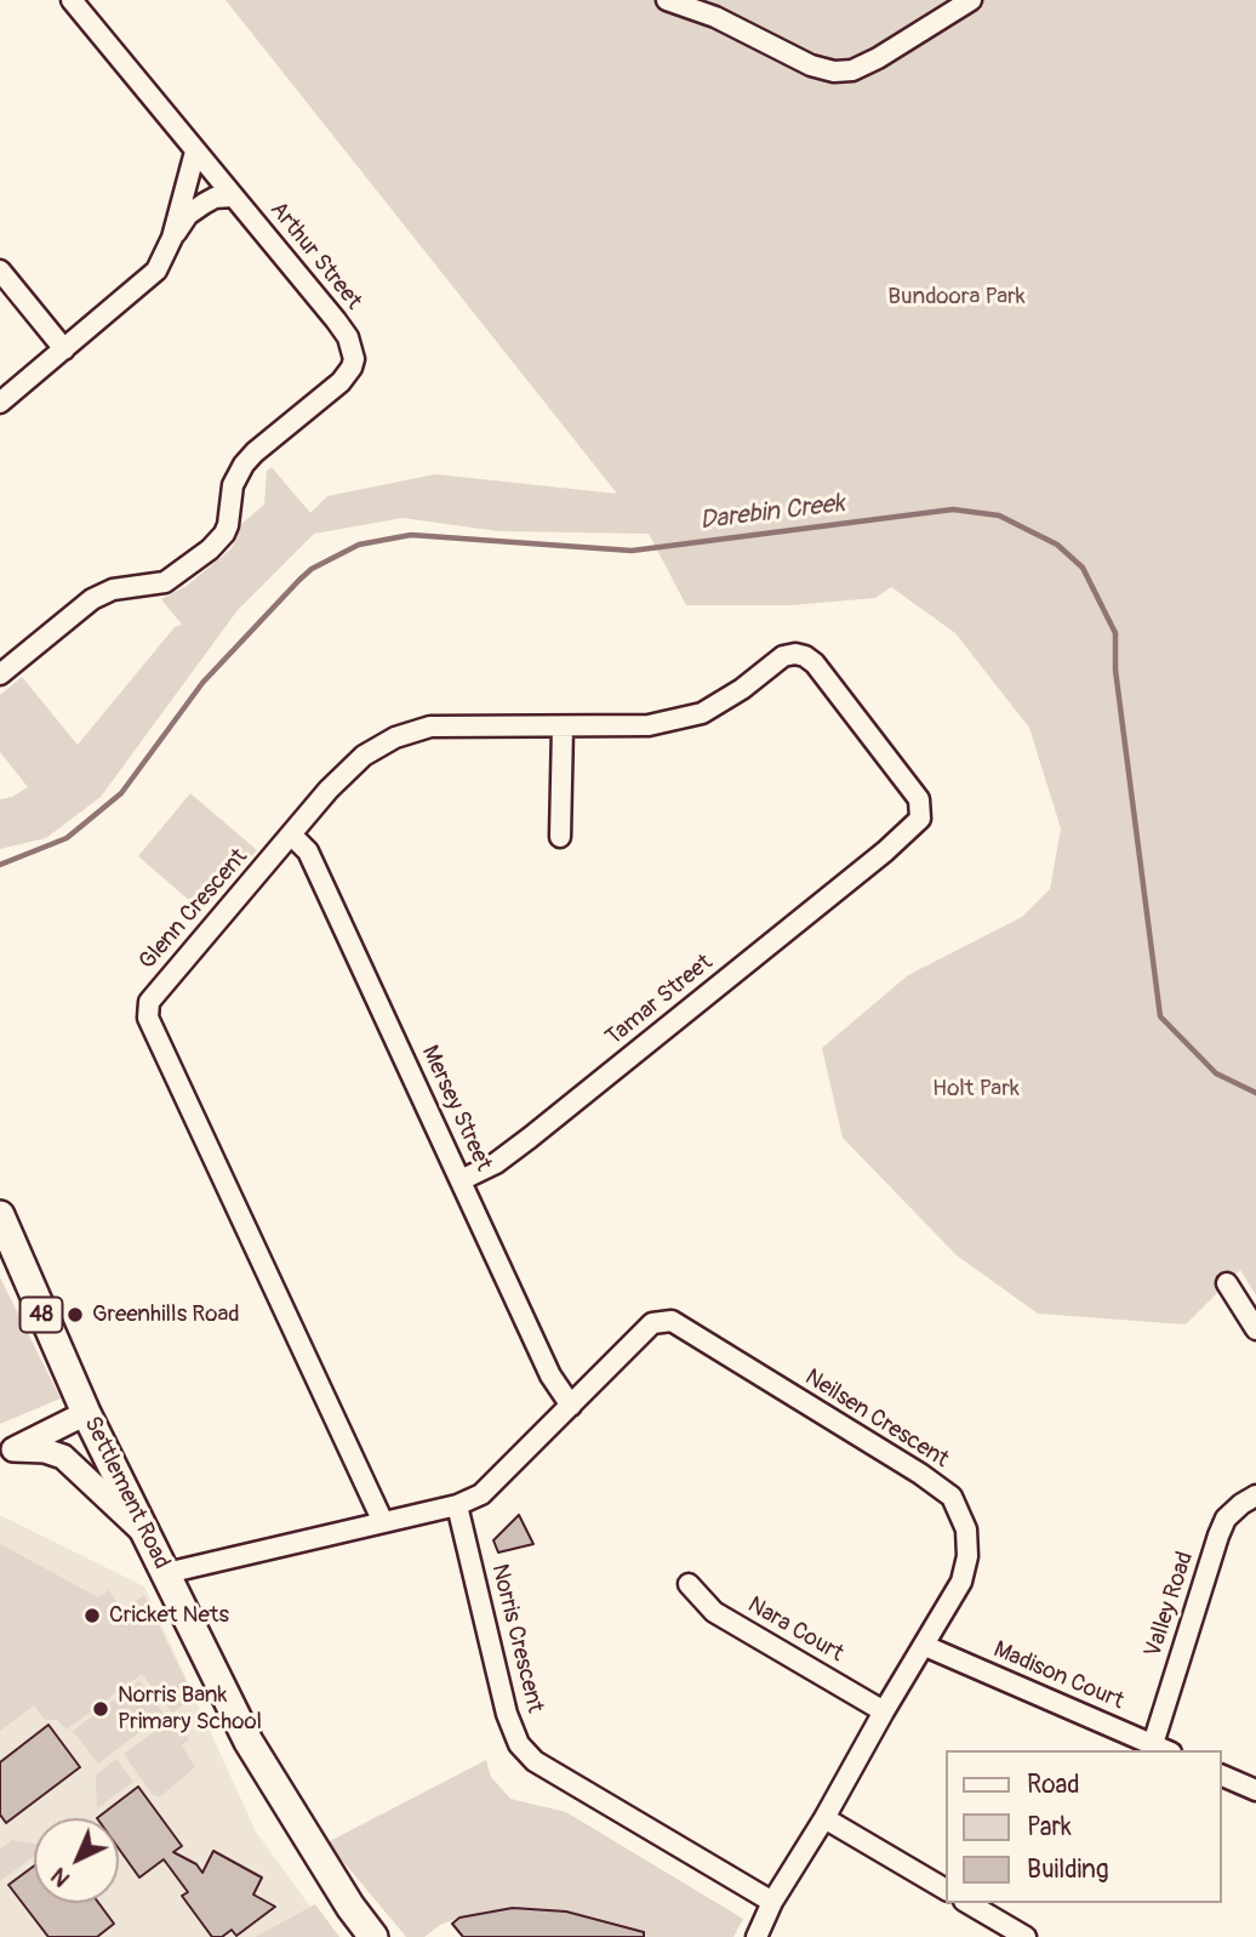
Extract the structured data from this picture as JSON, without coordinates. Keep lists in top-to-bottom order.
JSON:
{
  "streets": {
    "main road": ["48", "Settlement Road"],
    "street": [
      "Arthur Street",
      "Glenn Crescent",
      "Tamar Street",
      "Mersey Street",
      "Neilsen Crescent",
      "Valley Road",
      "Nara Court",
      "Norris Crescent",
      "Madison Court"
    ]
  },
  "crossings": [
    ["Glenn Crescent", "Tamar Street"],
    ["Glenn Crescent", "Mersey Street"],
    ["Tamar Street", "Mersey Street"],
    ["Mersey Street", "Neilsen Crescent"],
    ["Neilsen Crescent", "Nara Court"],
    ["Neilsen Crescent", "Norris Crescent"],
    ["Neilsen Crescent", "Madison Court"],
    ["Valley Road", "Madison Court"]
  ],
  "water": ["Darebin Creek"],
  "parks": ["Bundoora Park", "Holt Park"],
  "places": ["Greenhills Road", "Cricket Nets", "Norris Bank Primary School"],
  "legend": ["Road", "Park", "Building"],
  "north": "bottom left"
}
